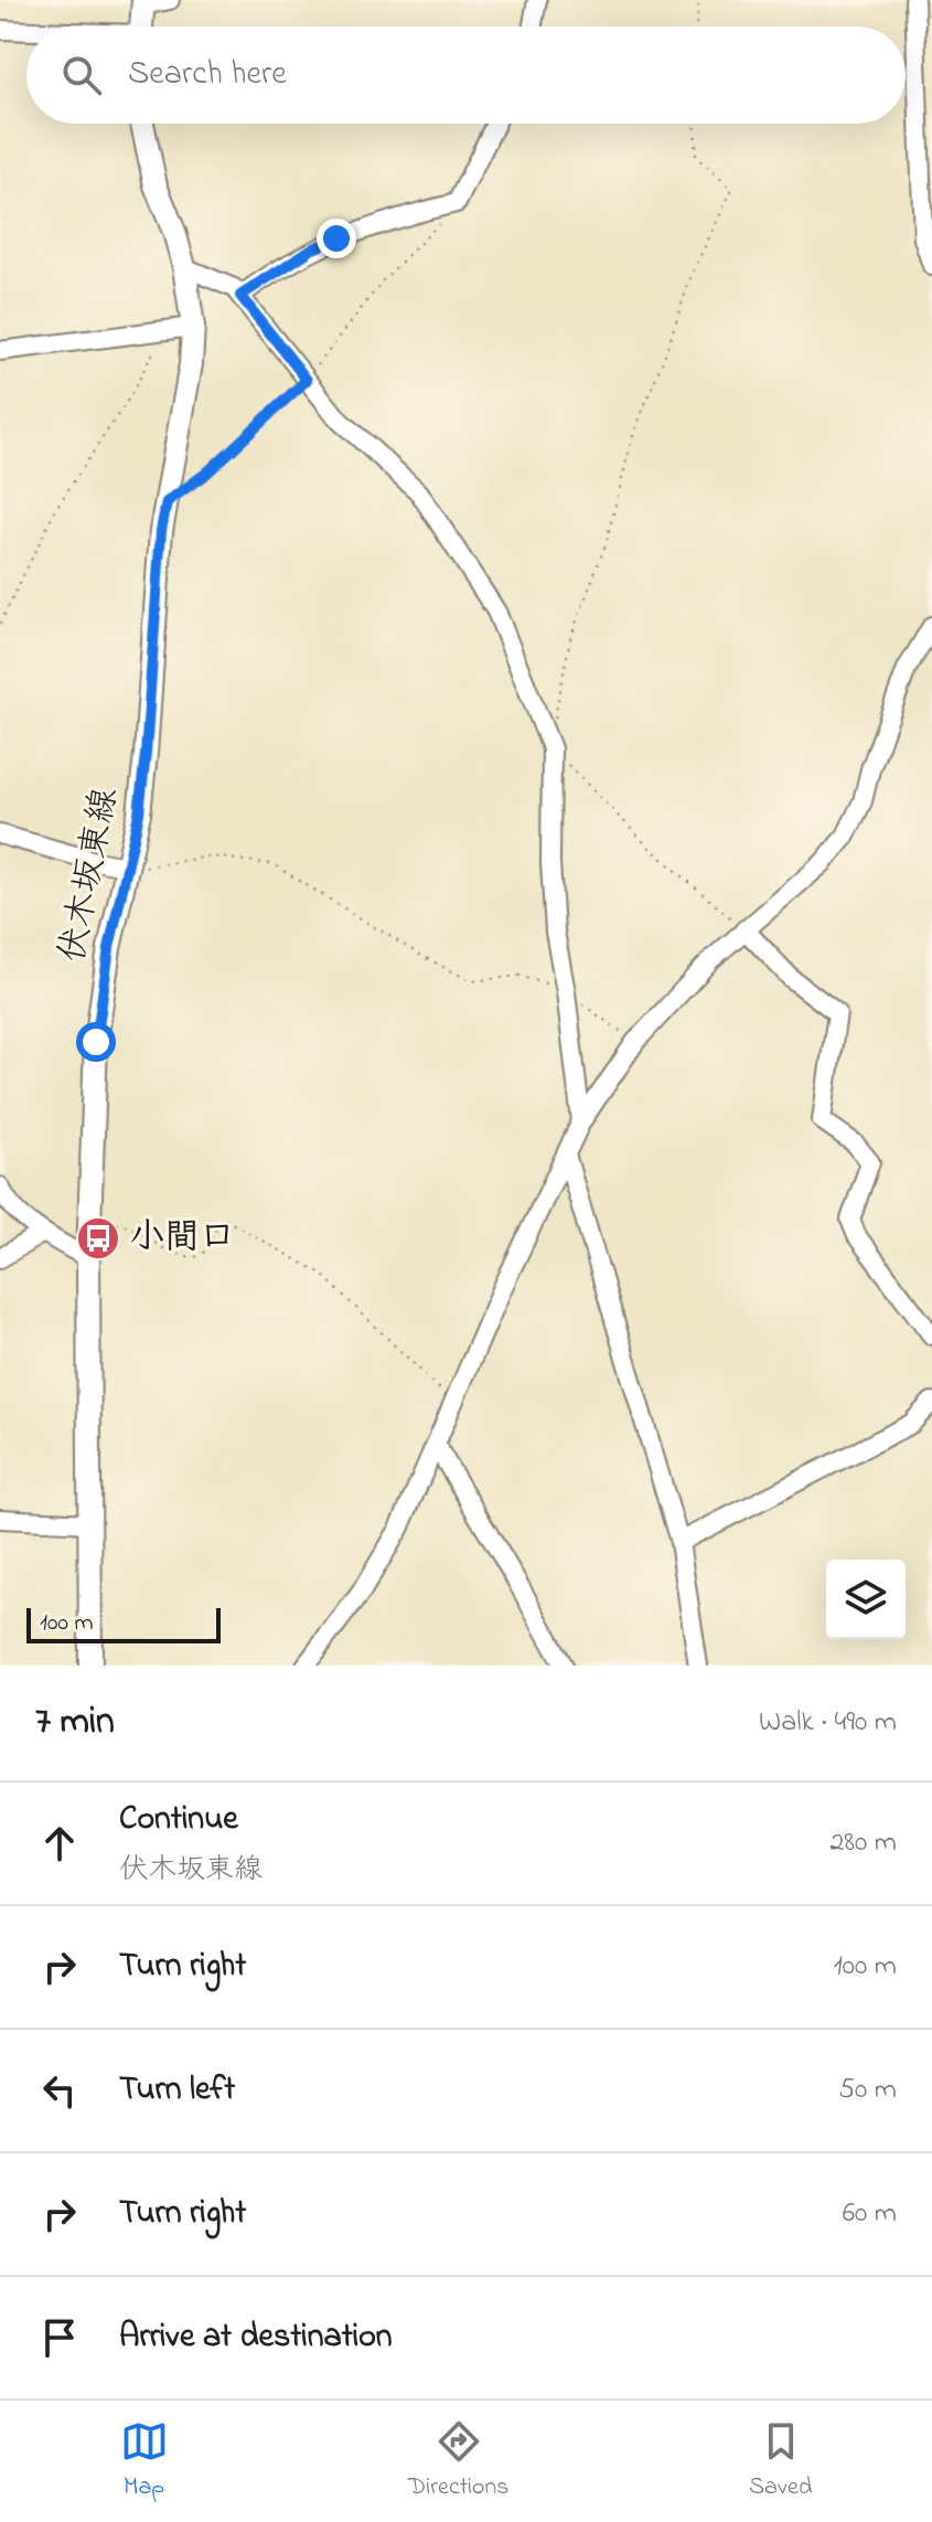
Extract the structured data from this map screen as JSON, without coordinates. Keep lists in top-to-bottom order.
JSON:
{
  "streets": {
    "main road": ["伏木坂東線"]
  },
  "places": {
    "bus stop": ["小間口"]
  },
  "scale_bar": "100 m",
  "page": {
    "search": "Search here",
    "scale": "100 m",
    "heading": ["7 min", "Walk · 490 m"],
    "list": [
      ["Continue", "伏木坂東線", "280 m"],
      ["Turn right", "100 m"],
      ["Turn left", "50 m"],
      ["Turn right", "60 m"],
      "Arrive at destination"
    ],
    "nav": ["Map", "Directions", "Saved"]
  }
}
